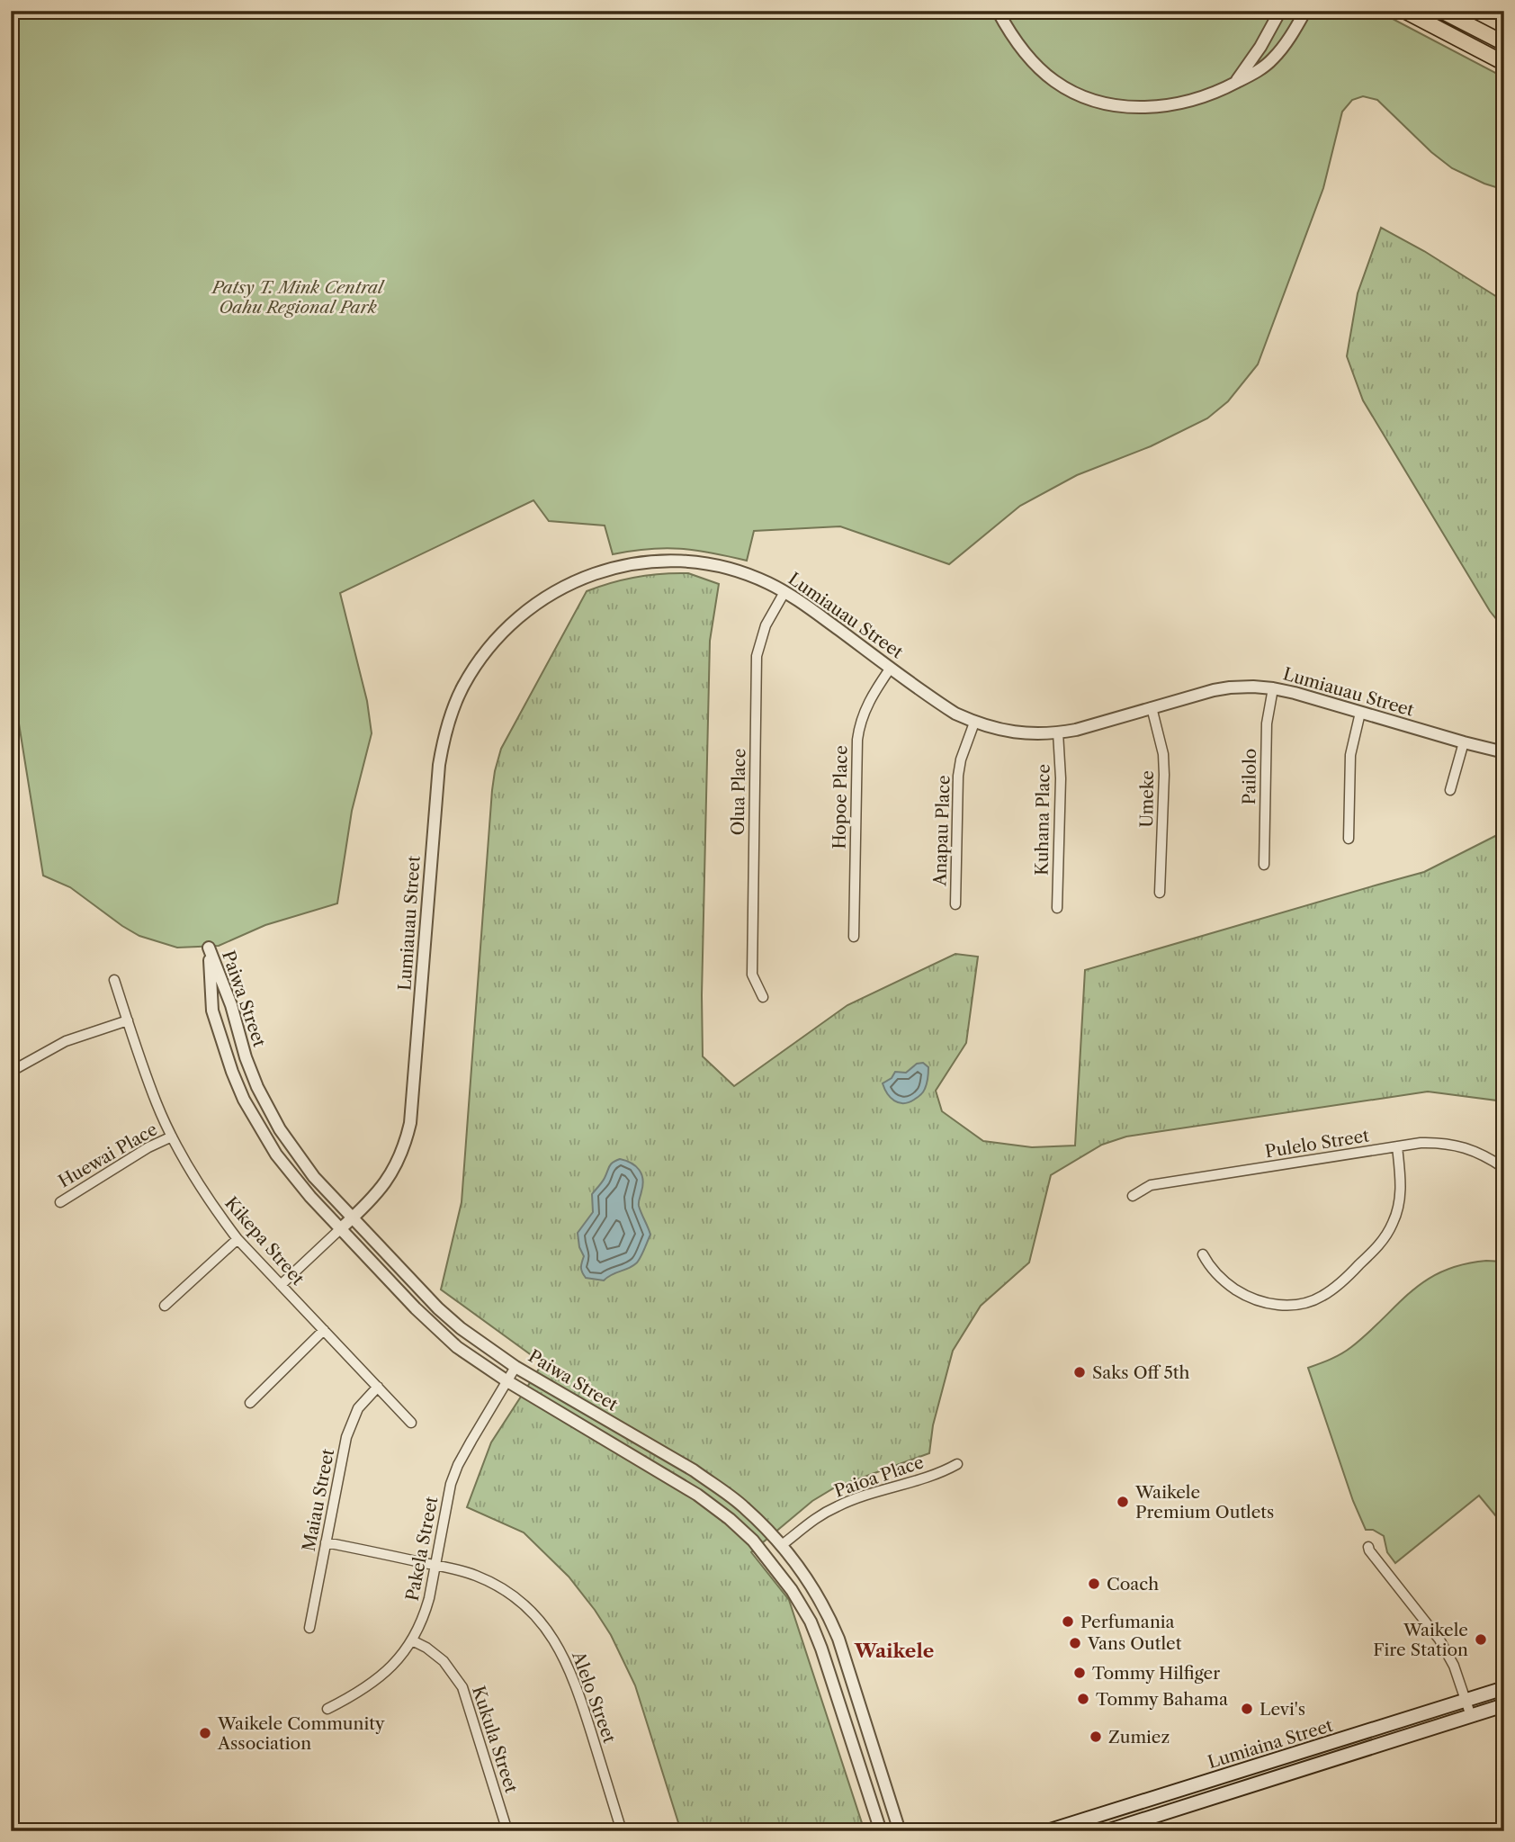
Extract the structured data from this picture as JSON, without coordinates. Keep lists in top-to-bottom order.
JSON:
{
  "streets": {
    "main road": ["Lumiaina Street"],
    "street": [
      "Lumiauau Street",
      "Pailolo",
      "Olua Place",
      "Hopoe Place",
      "Umeke",
      "Kuhana Place",
      "Anapau Place",
      "Paiwa Street",
      "Pulelo Street",
      "Huewai Place",
      "Kikepa Street",
      "Paioa Place",
      "Maiau Street",
      "Pakela Street",
      "Alelo Street",
      "Kukula Street"
    ]
  },
  "crossings": [
    ["Lumiauau Street", "Pailolo"],
    ["Lumiauau Street", "Olua Place"],
    ["Lumiauau Street", "Hopoe Place"],
    ["Lumiauau Street", "Umeke"],
    ["Lumiauau Street", "Kuhana Place"],
    ["Lumiauau Street", "Anapau Place"],
    ["Lumiauau Street", "Paiwa Street"],
    ["Lumiauau Street", "Kikepa Street"],
    ["Paiwa Street", "Paioa Place"],
    ["Paiwa Street", "Pakela Street"],
    ["Huewai Place", "Kikepa Street"],
    ["Kikepa Street", "Maiau Street"],
    ["Maiau Street", "Alelo Street"],
    ["Pakela Street", "Alelo Street"],
    ["Pakela Street", "Kukula Street"]
  ],
  "districts": ["Waikele"],
  "parks": ["Patsy T. Mink Central Oahu Regional Park"],
  "places": [
    "Saks Off 5th",
    "Waikele Premium Outlets",
    "Coach",
    "Perfumania",
    "Waikele Fire Station",
    "Vans Outlet",
    "Tommy Hilfiger",
    "Tommy Bahama",
    "Levi's",
    "Waikele Community Association",
    "Zumiez"
  ]
}
